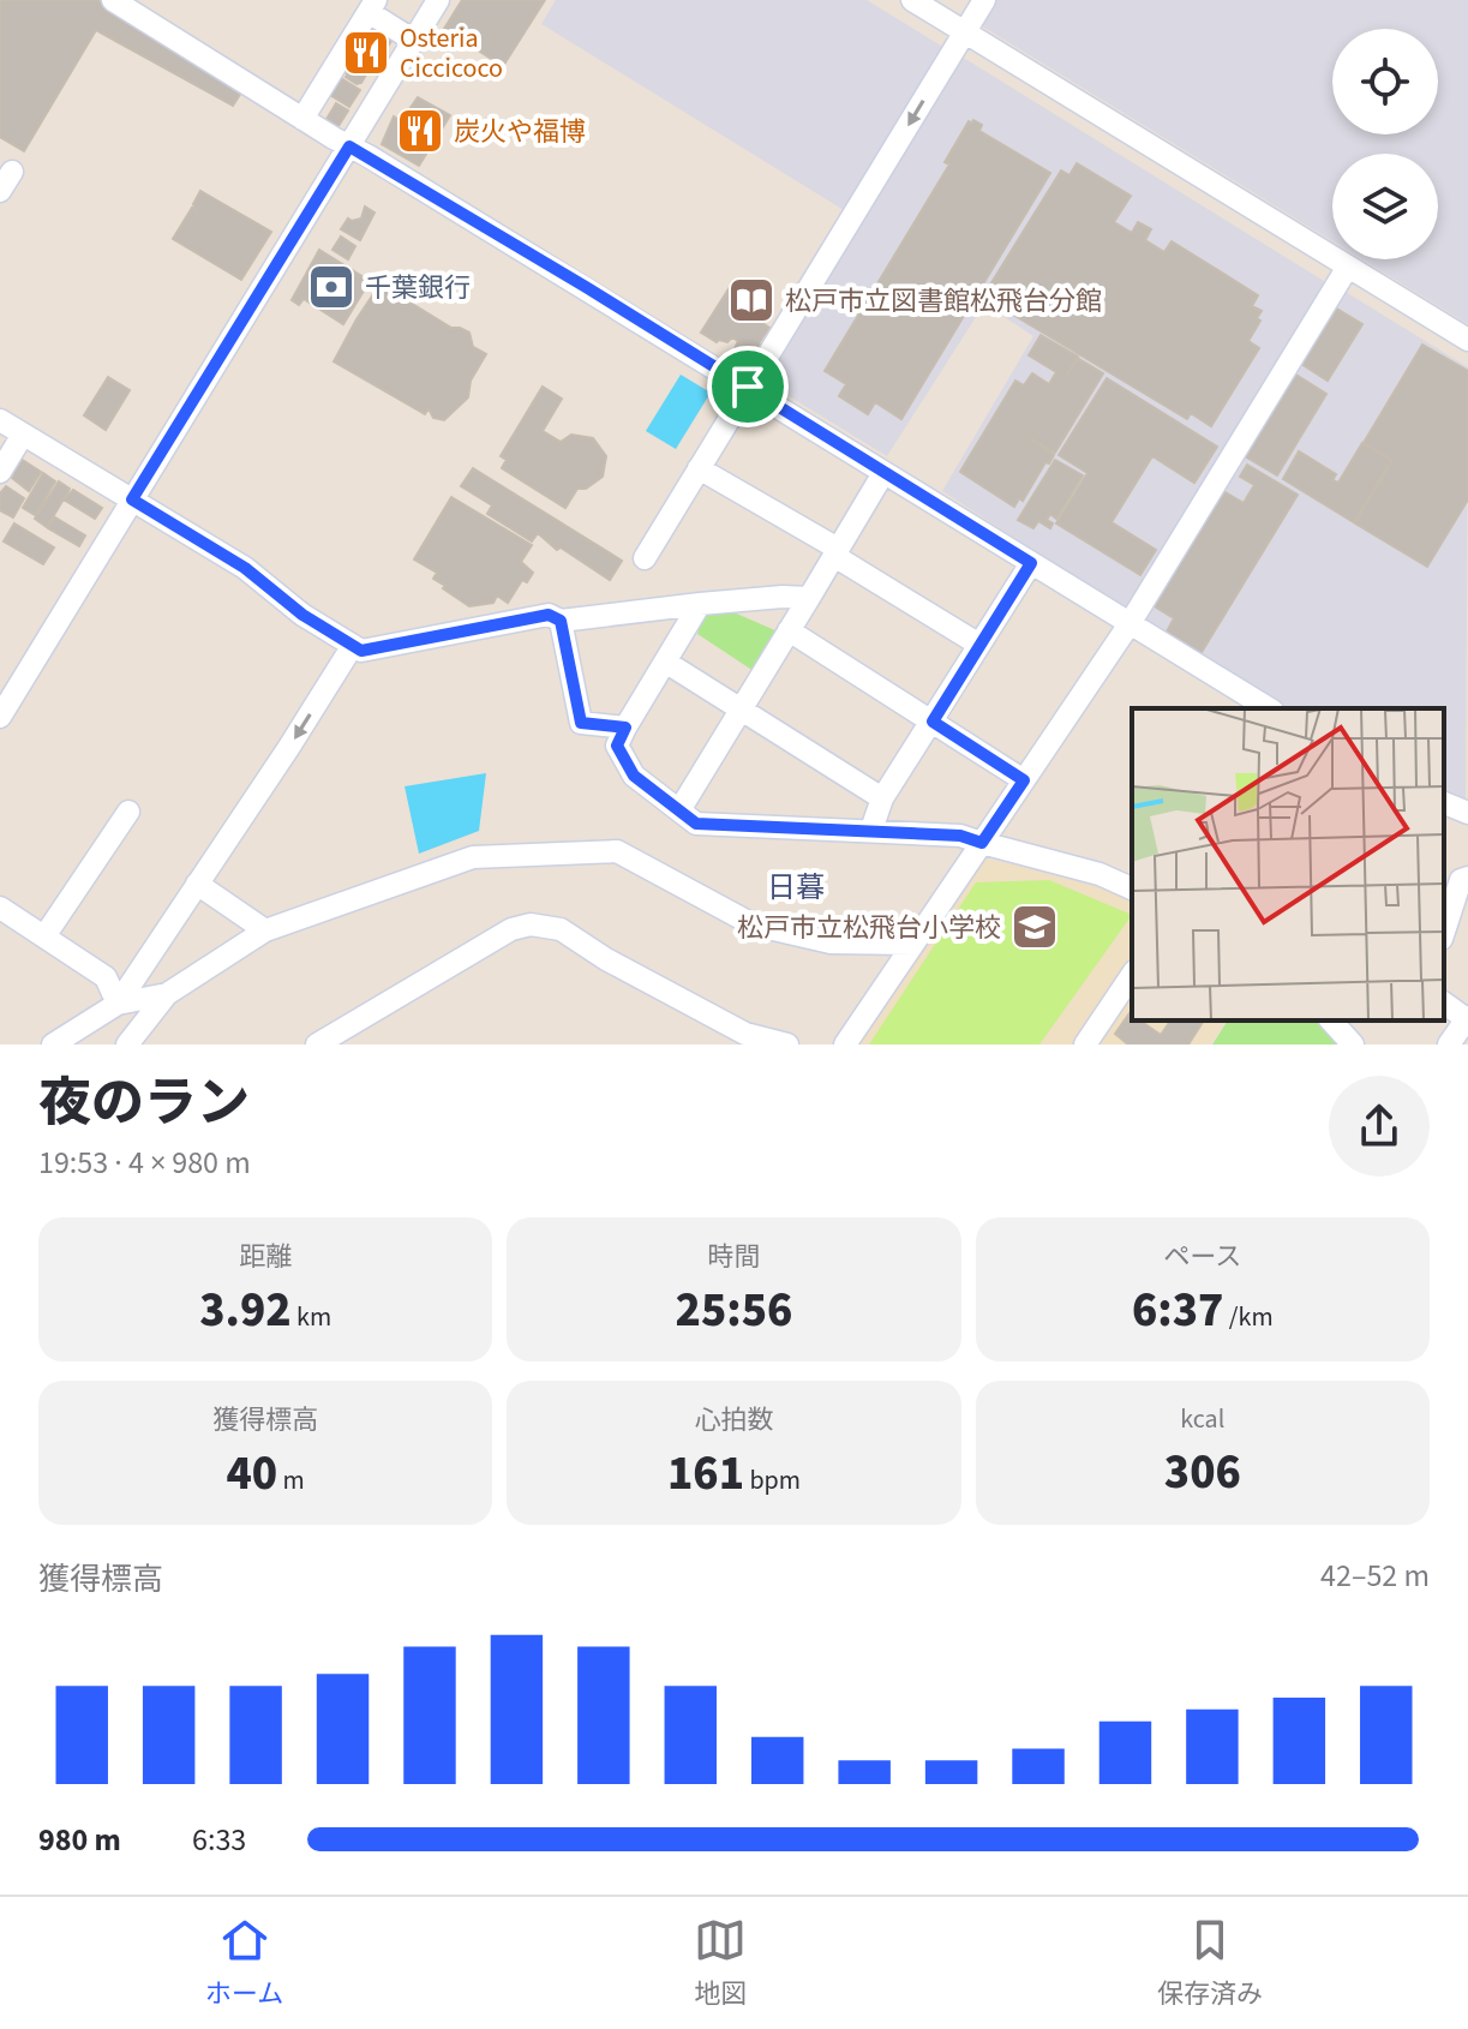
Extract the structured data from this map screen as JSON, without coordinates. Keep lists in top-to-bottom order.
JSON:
{
  "districts": ["日暮"],
  "places": {
    "restaurant": ["Osteria Ciccicoco", "炭火や福博"],
    "bank": ["千葉銀行"],
    "library": ["松戸市立図書館松飛台分館"],
    "school or university": ["松戸市立松飛台小学校"]
  },
  "page": {
    "heading": ["夜のラン", "19:53 · 4 × 980 m"],
    "stats": [
      ["距離", "3.92 km"],
      ["時間", "25:56"],
      ["ペース", "6:37 /km"],
      ["獲得標高", "40 m"],
      ["心拍数", "161 bpm"],
      ["kcal", "306"]
    ],
    "chart": ["獲得標高", "42–52 m"],
    "list": [
      {
        "name": "980 m",
        "note": "6:33"
      }
    ],
    "tabs": ["ホーム", "地図", "保存済み"]
  }
}
